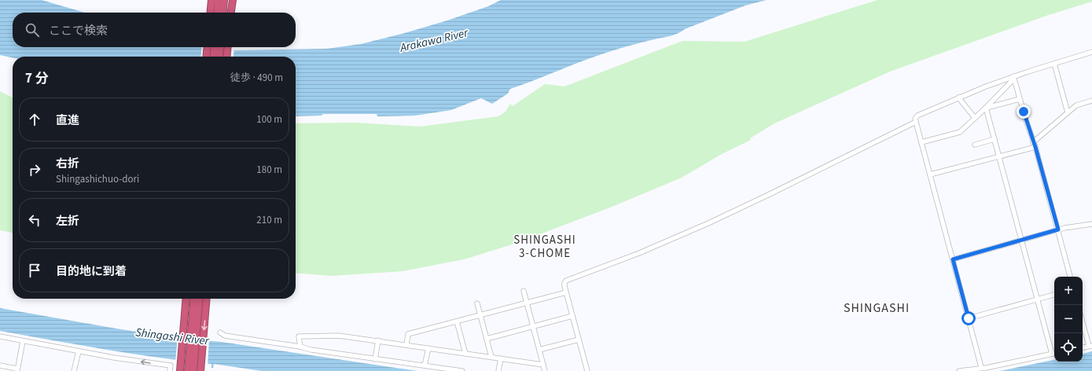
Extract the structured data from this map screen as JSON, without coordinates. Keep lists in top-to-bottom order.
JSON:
{
  "districts": ["SHINGASHI 3-CHOME", "SHINGASHI"],
  "water": ["Arakawa River", "Shingashi River"],
  "page": {
    "search": "ここで検索",
    "heading": ["7 分", "徒歩 · 490 m"],
    "list": [
      ["直進", "100 m"],
      ["右折", "Shingashichuo-dori", "180 m"],
      ["左折", "210 m"],
      "目的地に到着"
    ],
    "map_buttons": ["+", "−"]
  }
}
